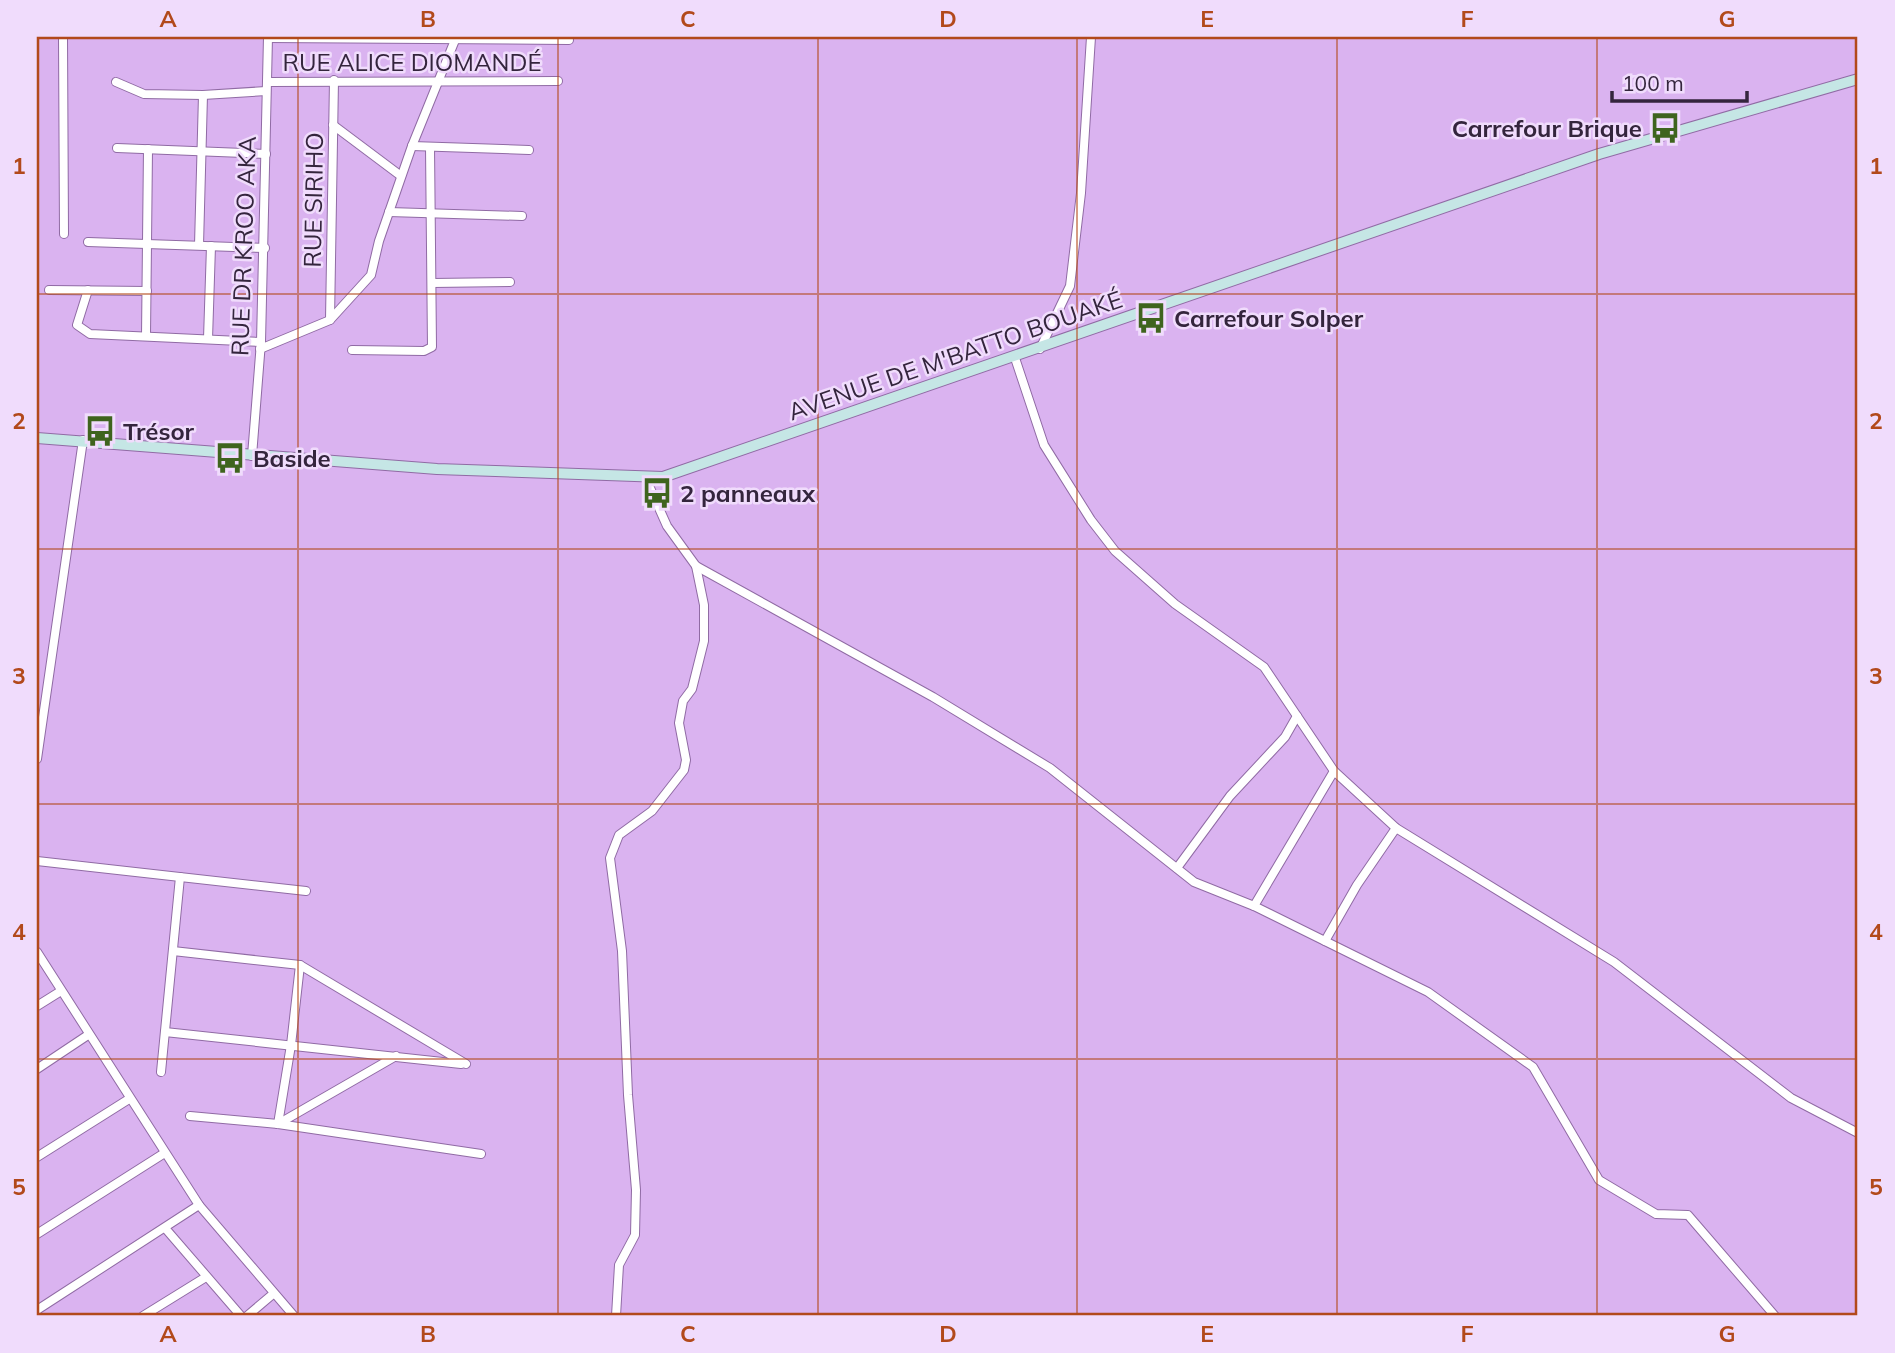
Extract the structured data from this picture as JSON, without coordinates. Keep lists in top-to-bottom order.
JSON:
{
  "streets": {
    "street": [
      "RUE ALICE DIOMANDÉ",
      "RUE SIRIHO",
      "RUE DR KROO AKA",
      "AVENUE DE M'BATTO BOUAKÉ"
    ]
  },
  "crossings": [
    ["RUE ALICE DIOMANDÉ", "RUE SIRIHO"],
    ["RUE ALICE DIOMANDÉ", "RUE DR KROO AKA"],
    ["RUE DR KROO AKA", "AVENUE DE M'BATTO BOUAKÉ"]
  ],
  "places": {
    "bus stop": [
      "Carrefour Brique",
      "Carrefour Solper",
      "Trésor",
      "Baside",
      "2 panneaux"
    ]
  },
  "scale_bar": "100 m",
  "grid": {
    "columns": [
      "A",
      "B",
      "C",
      "D",
      "E",
      "F",
      "G"
    ],
    "rows": [
      "1",
      "2",
      "3",
      "4",
      "5"
    ]
  }
}
